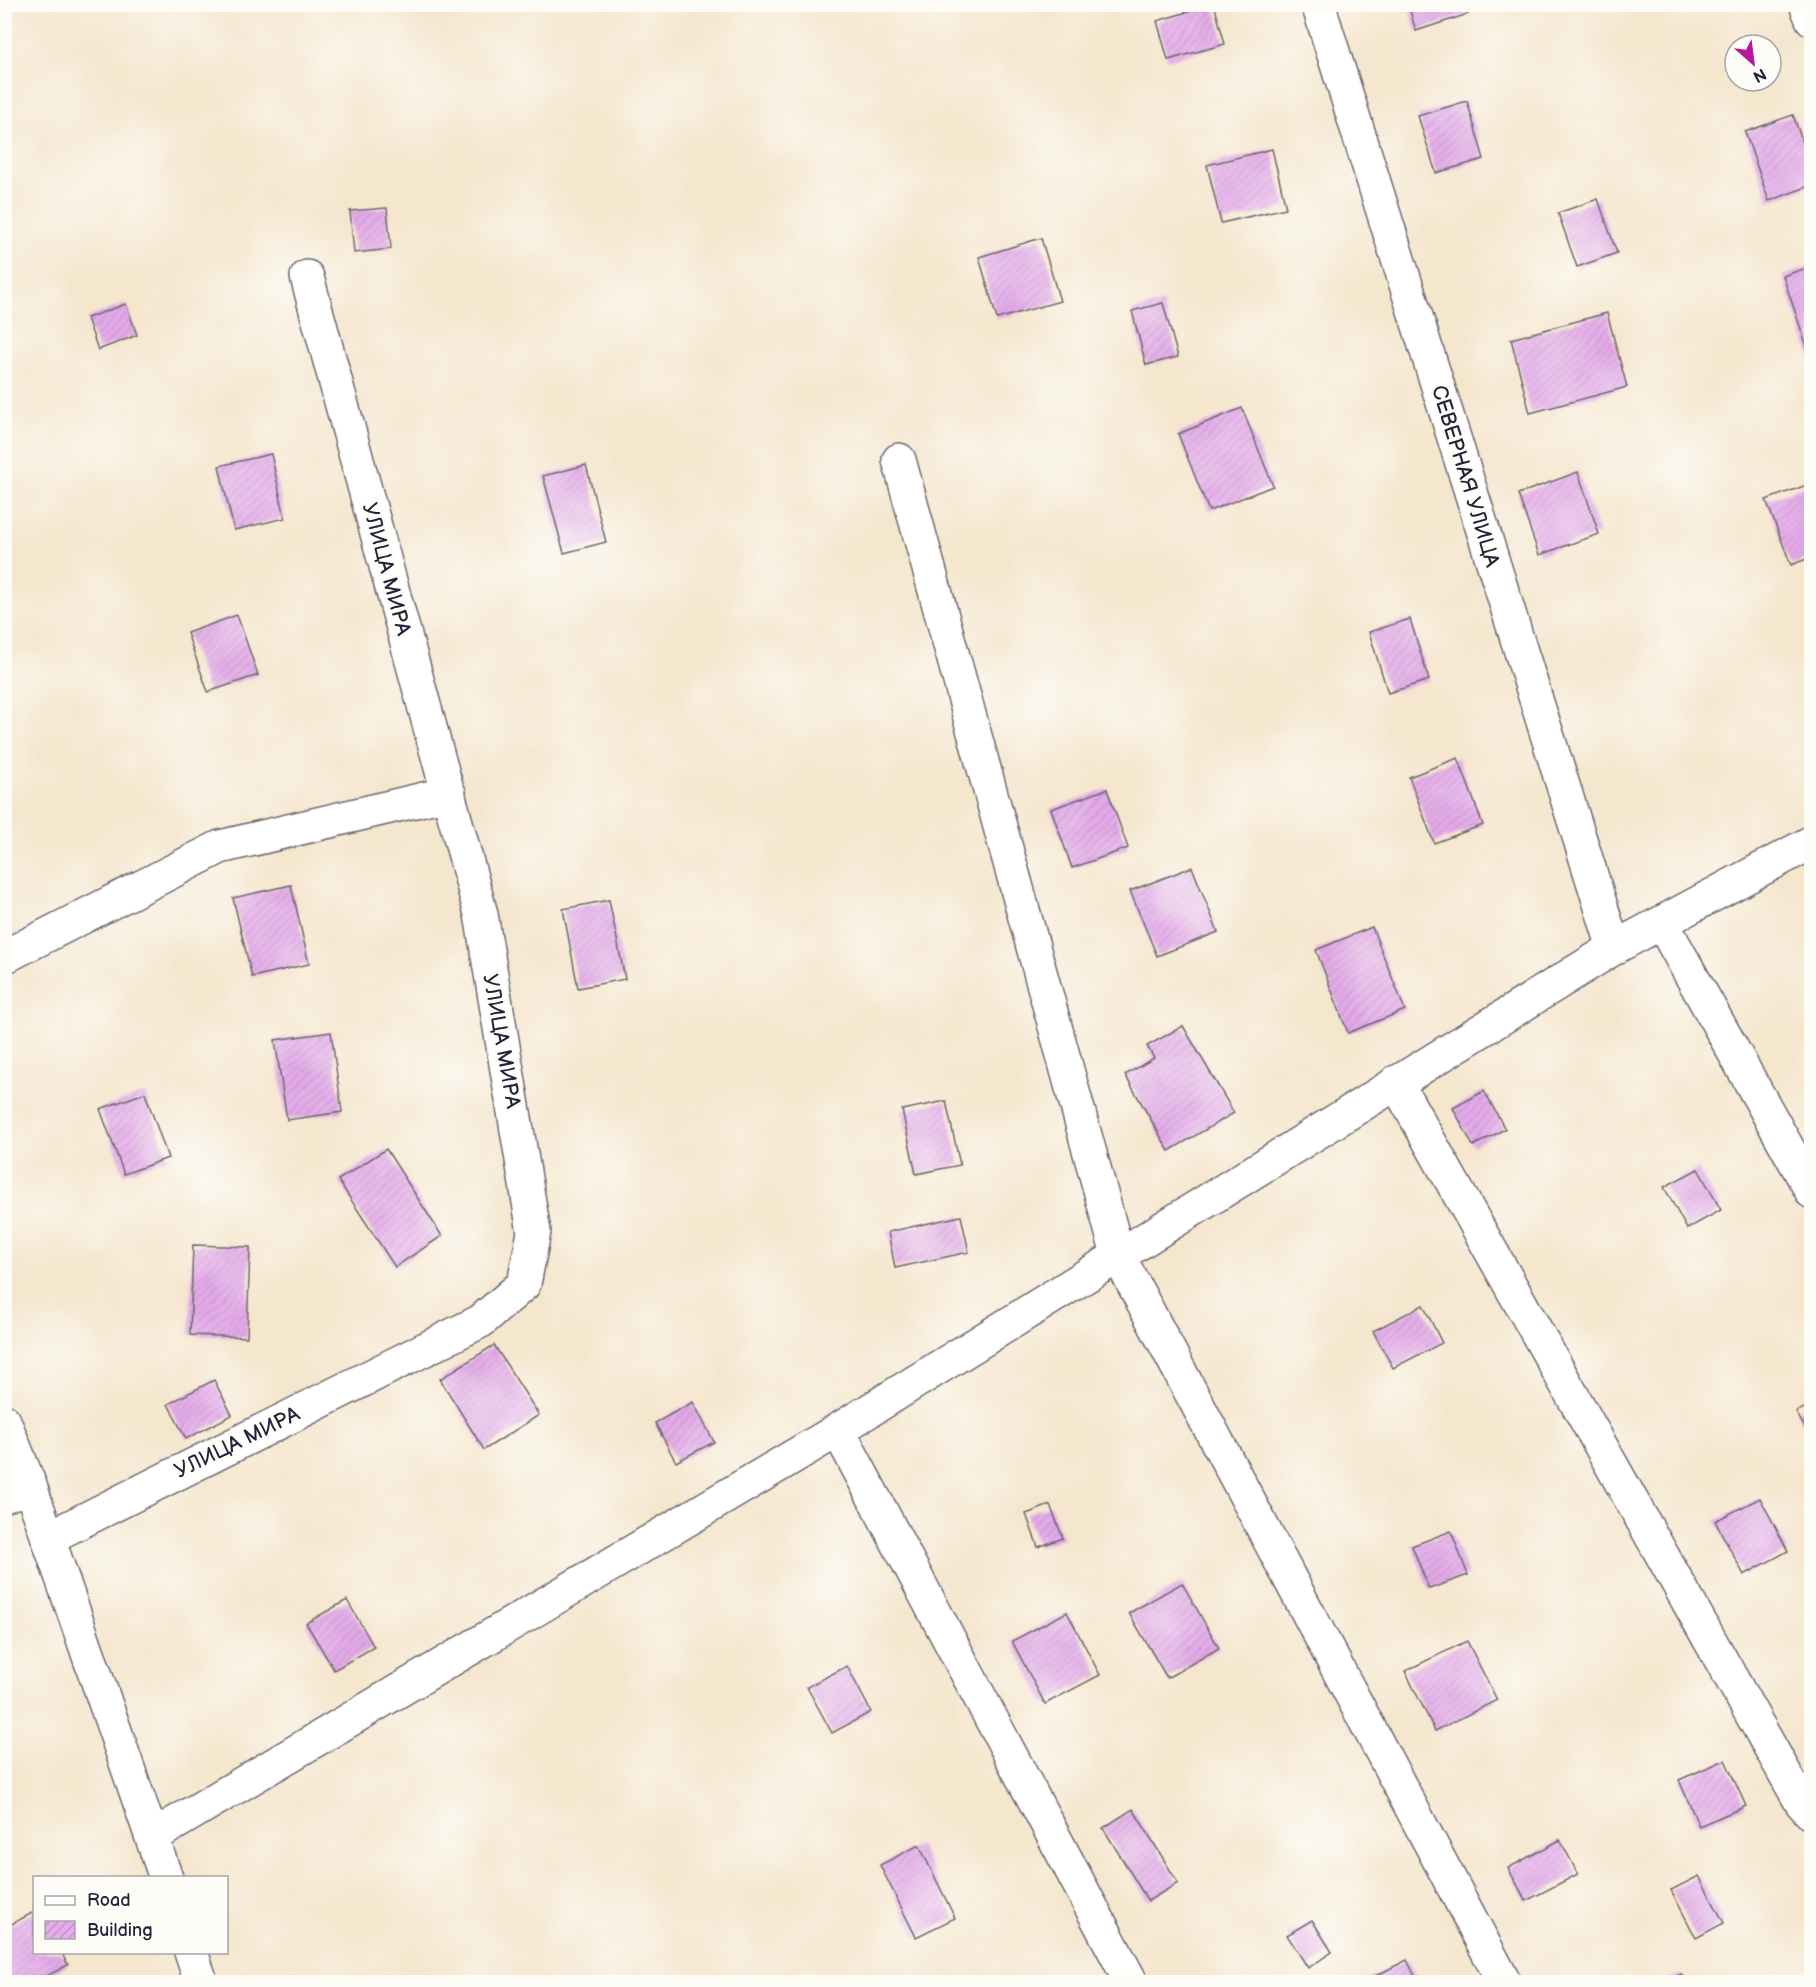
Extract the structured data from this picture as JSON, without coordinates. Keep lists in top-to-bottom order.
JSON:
{
  "streets": {
    "street": ["СЕВЕРНАЯ УЛИЦА", "УЛИЦА МИРА"]
  },
  "legend": ["Road", "Building"],
  "north": "bottom right"
}
